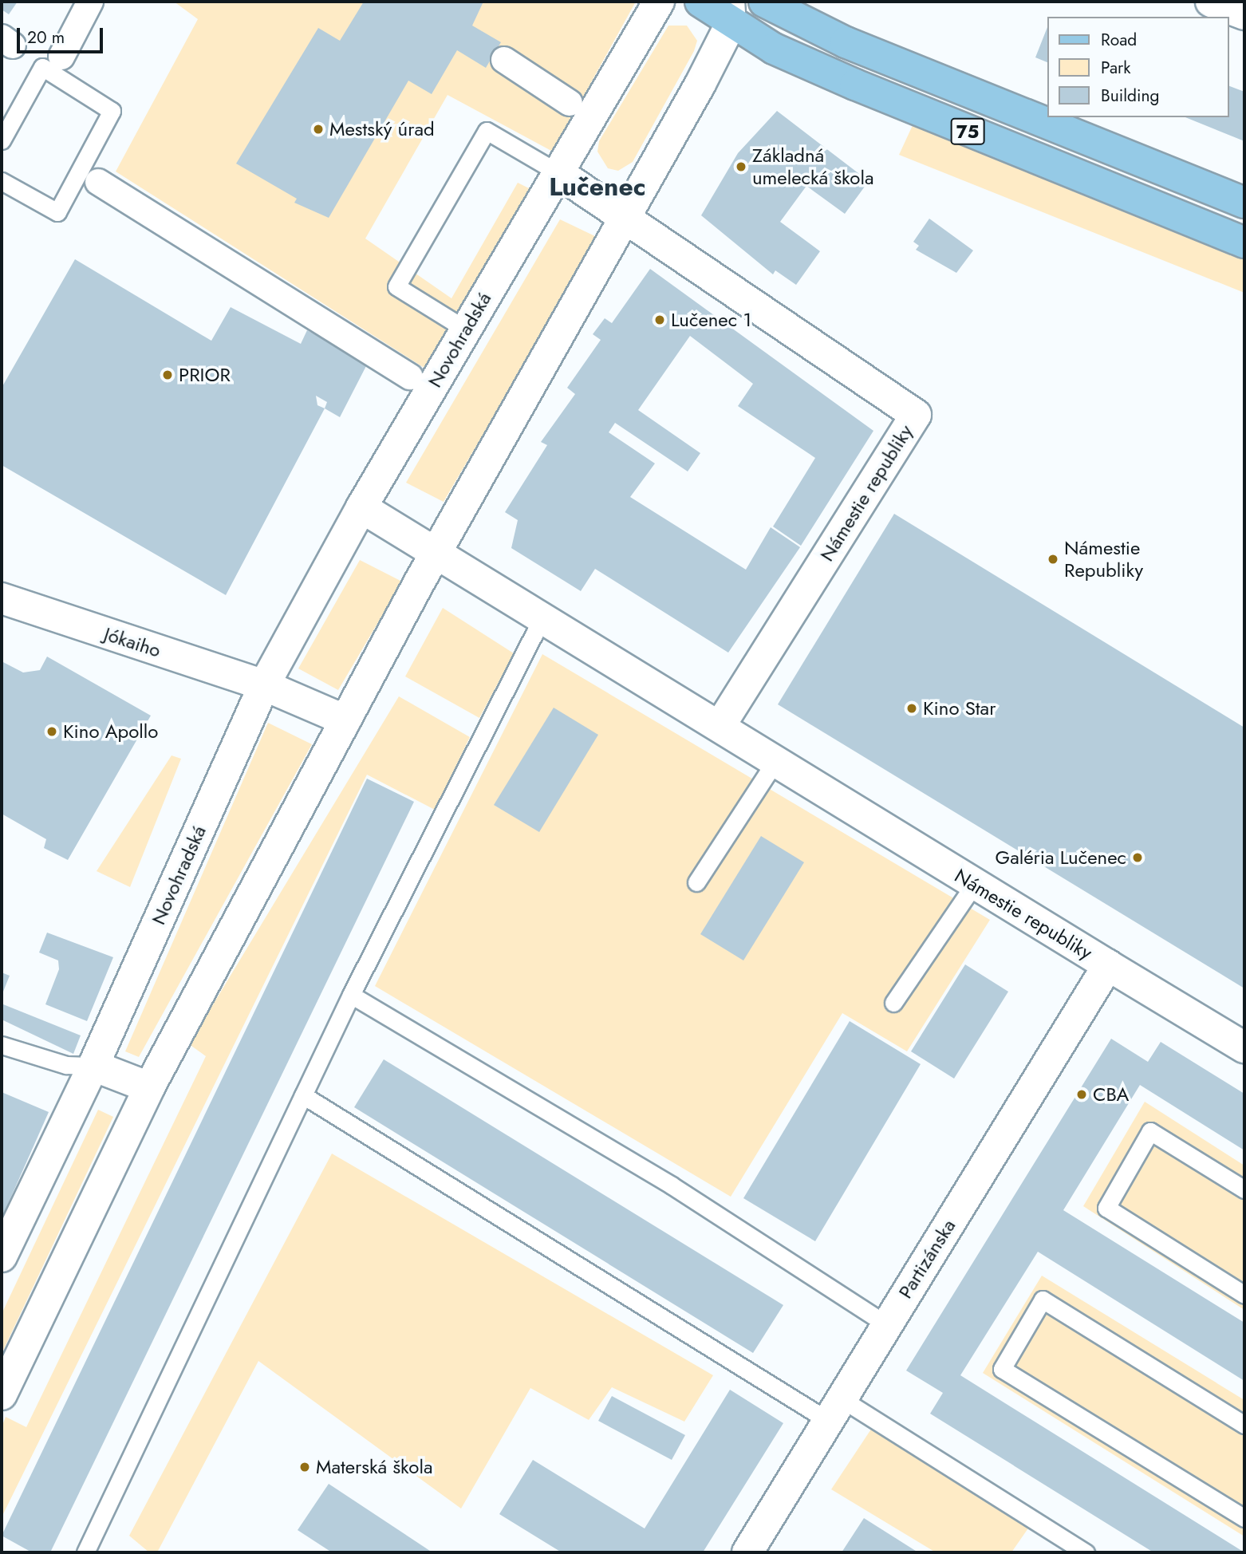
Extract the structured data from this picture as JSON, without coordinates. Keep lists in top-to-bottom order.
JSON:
{
  "streets": {
    "main road": ["75"],
    "street": [
      "Novohradská",
      "Námestie republiky",
      "Jókaiho",
      "Partizánska"
    ]
  },
  "crossings": [
    ["Novohradská", "Jókaiho"],
    ["Námestie republiky", "Partizánska"]
  ],
  "districts": ["Lučenec"],
  "places": [
    "Mestský úrad",
    "Základná umelecká škola",
    "Lučenec 1",
    "PRIOR",
    "Námestie Republiky",
    "Kino Star",
    "Kino Apollo",
    "Galéria Lučenec",
    "CBA",
    "Materská škola"
  ],
  "legend": ["Road", "Park", "Building"],
  "scale_bar": "20 m"
}
